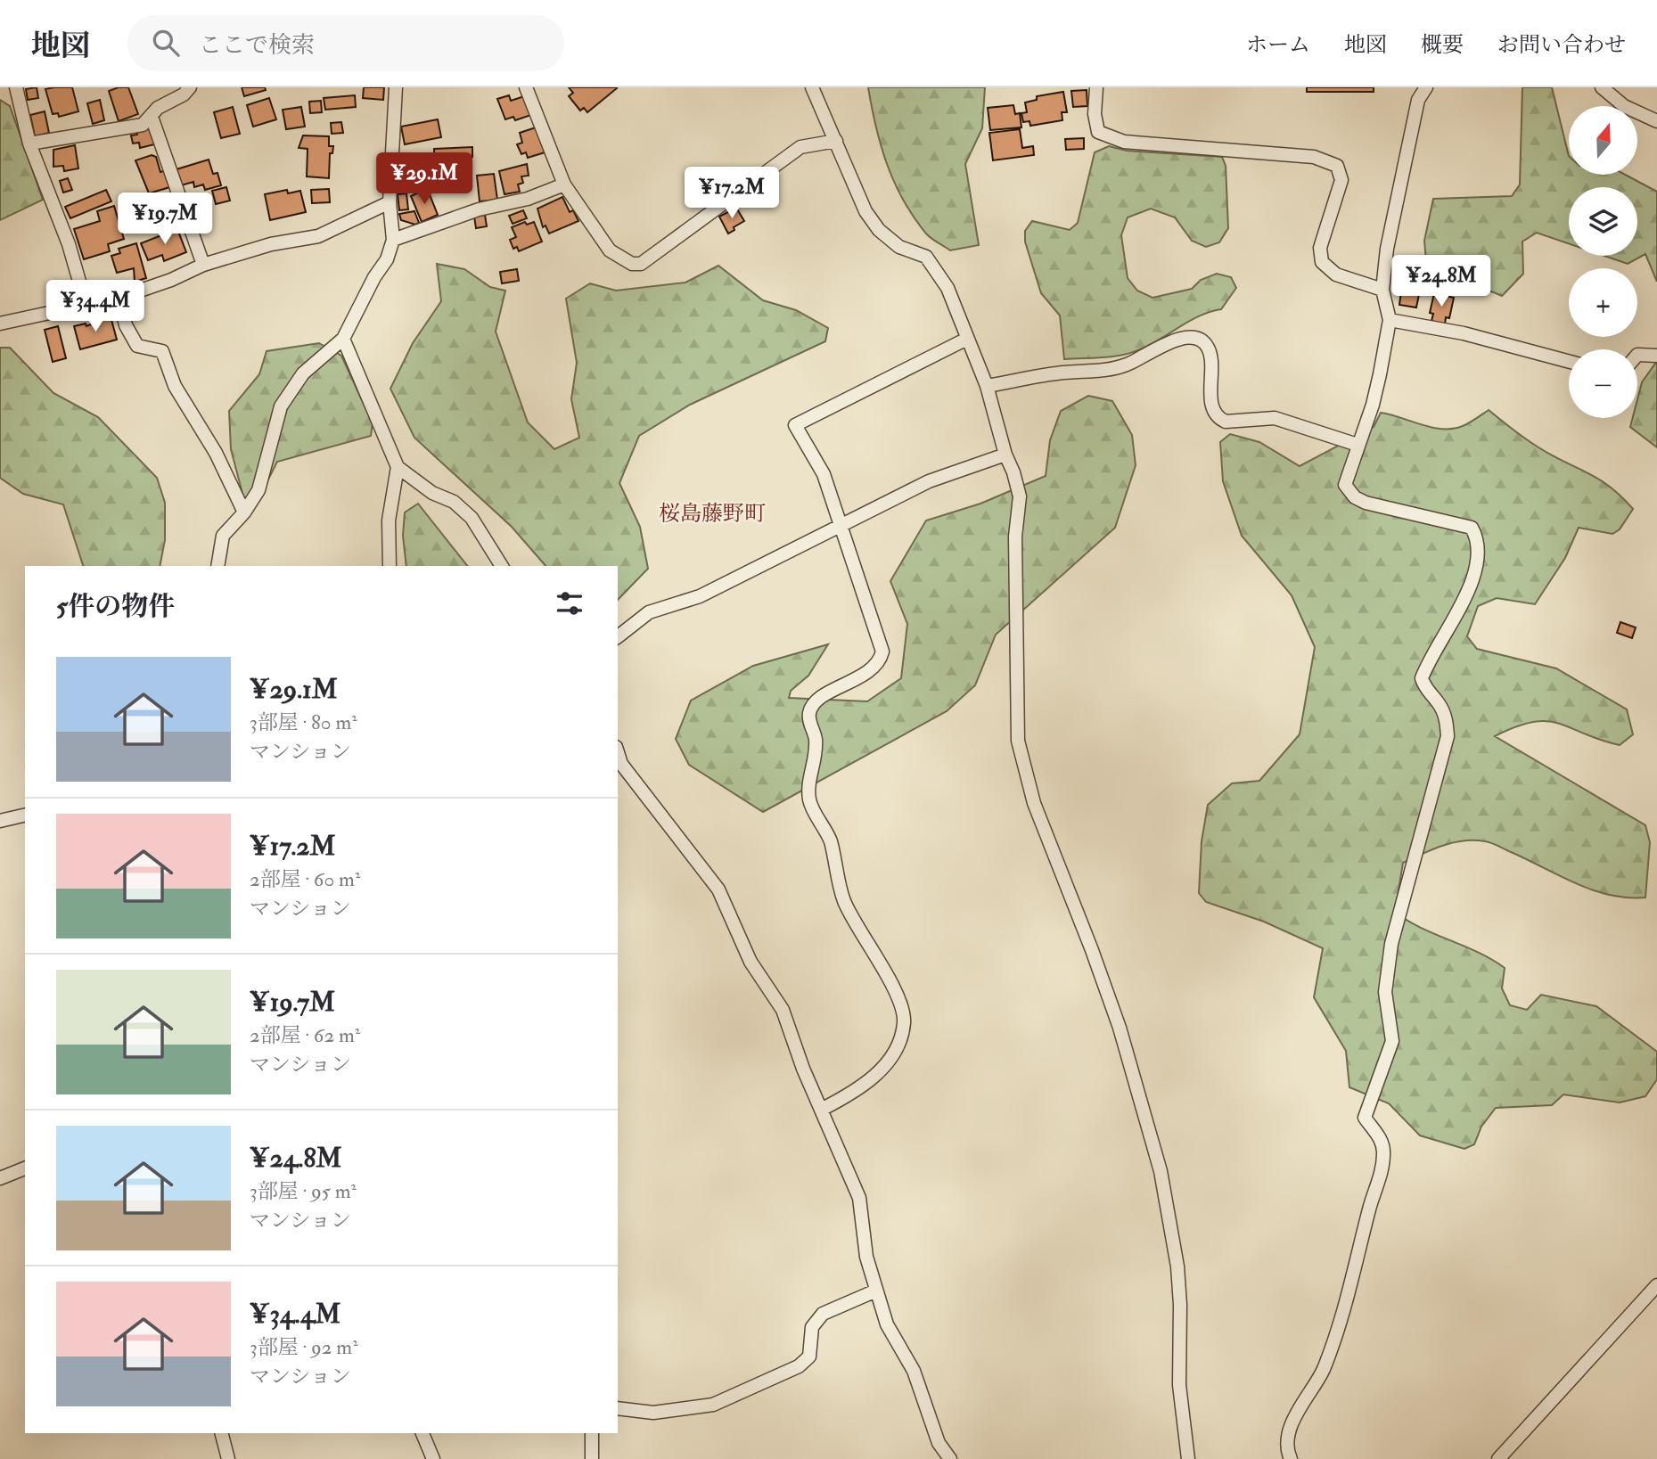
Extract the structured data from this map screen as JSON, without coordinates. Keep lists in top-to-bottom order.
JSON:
{
  "districts": ["桜島藤野町"],
  "north": "top",
  "page": {
    "header": "地図",
    "search": "ここで検索",
    "nav": [
      "ホーム",
      "地図",
      "概要",
      "お問い合わせ"
    ],
    "map_buttons": ["+", "−"],
    "price": [
      "¥29.1M",
      "¥17.2M",
      "¥19.7M",
      "¥24.8M",
      "¥34.4M"
    ],
    "heading": "5件の物件",
    "list": [
      {
        "name": "¥29.1M",
        "note": "3部屋 · 80 m² · マンション"
      },
      {
        "name": "¥17.2M",
        "note": "2部屋 · 60 m² · マンション"
      },
      {
        "name": "¥19.7M",
        "note": "2部屋 · 62 m² · マンション"
      },
      {
        "name": "¥24.8M",
        "note": "3部屋 · 95 m² · マンション"
      },
      {
        "name": "¥34.4M",
        "note": "3部屋 · 92 m² · マンション"
      }
    ]
  }
}
